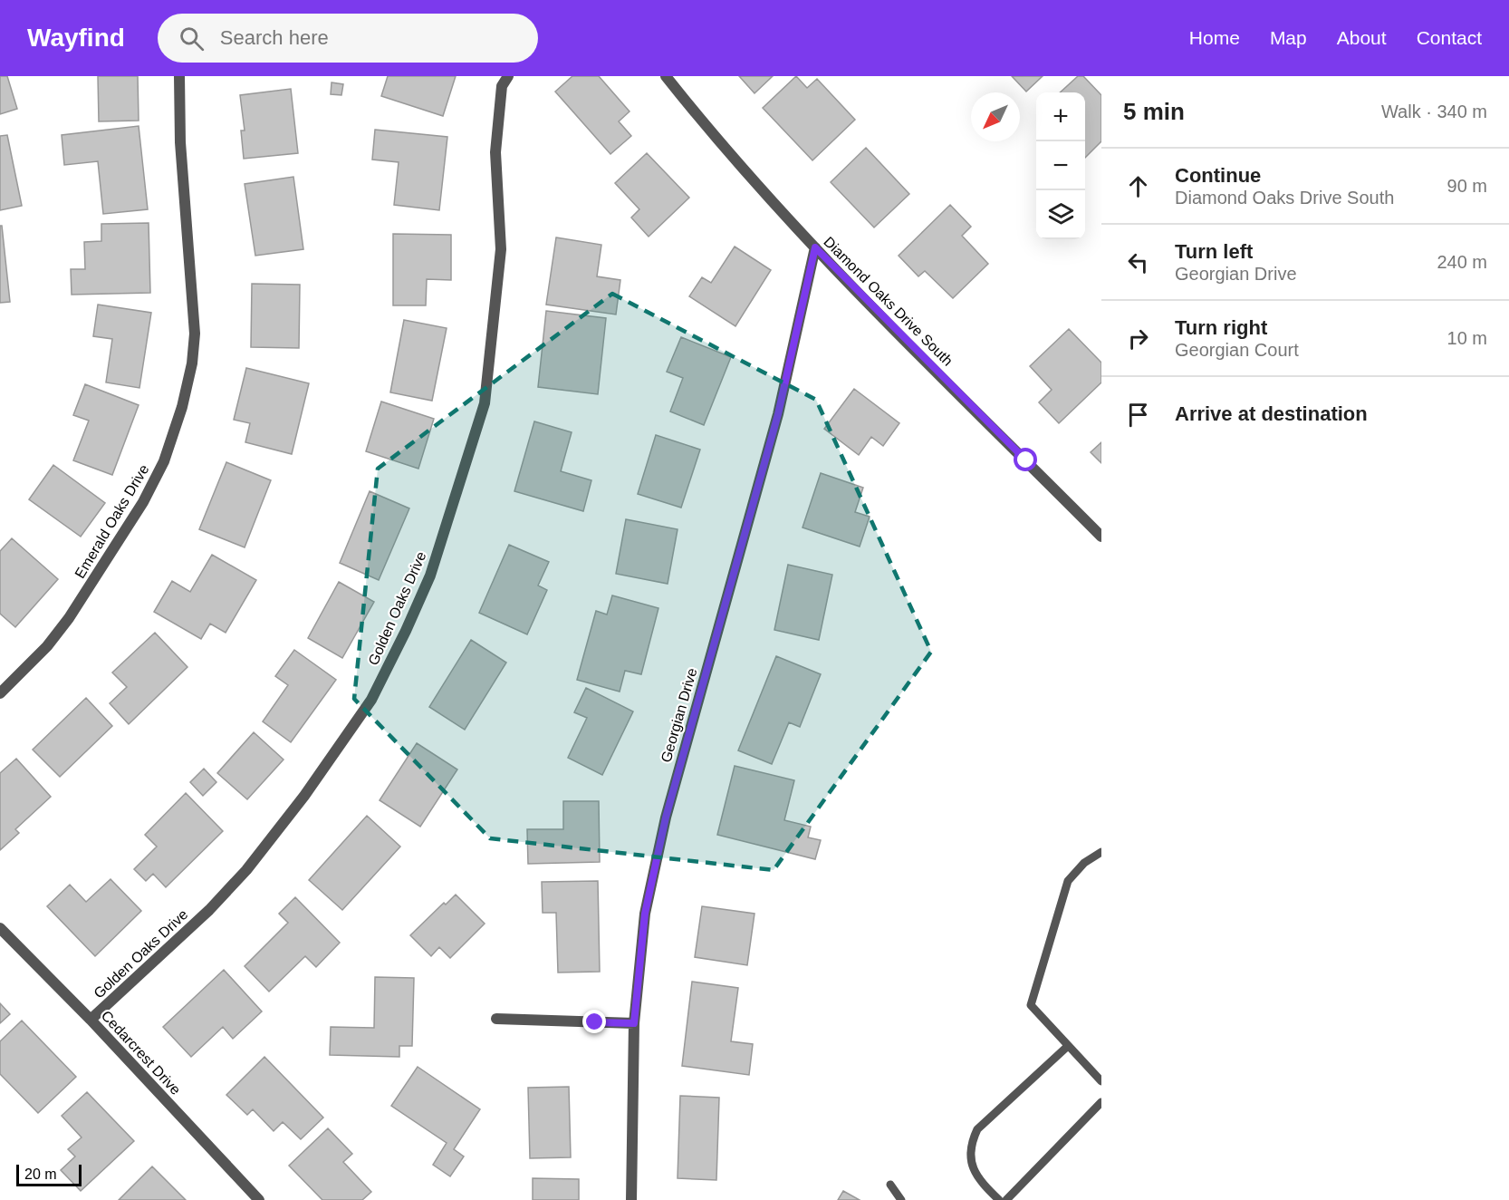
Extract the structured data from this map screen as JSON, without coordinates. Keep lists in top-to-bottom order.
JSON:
{
  "streets": {
    "street": [
      "Diamond Oaks Drive South",
      "Emerald Oaks Drive",
      "Golden Oaks Drive",
      "Georgian Drive",
      "Cedarcrest Drive"
    ]
  },
  "crossings": [
    ["Diamond Oaks Drive South", "Georgian Drive"],
    ["Golden Oaks Drive", "Cedarcrest Drive"]
  ],
  "scale_bar": "20 m",
  "north": "bottom left",
  "page": {
    "header": "Wayfind",
    "search": "Search here",
    "nav": [
      "Home",
      "Map",
      "About",
      "Contact"
    ],
    "heading": ["5 min", "Walk · 340 m"],
    "map_buttons": ["+", "−"],
    "list": [
      ["Continue", "Diamond Oaks Drive South", "90 m"],
      ["Turn left", "Georgian Drive", "240 m"],
      ["Turn right", "Georgian Court", "10 m"],
      "Arrive at destination"
    ],
    "scale": "20 m"
  }
}
